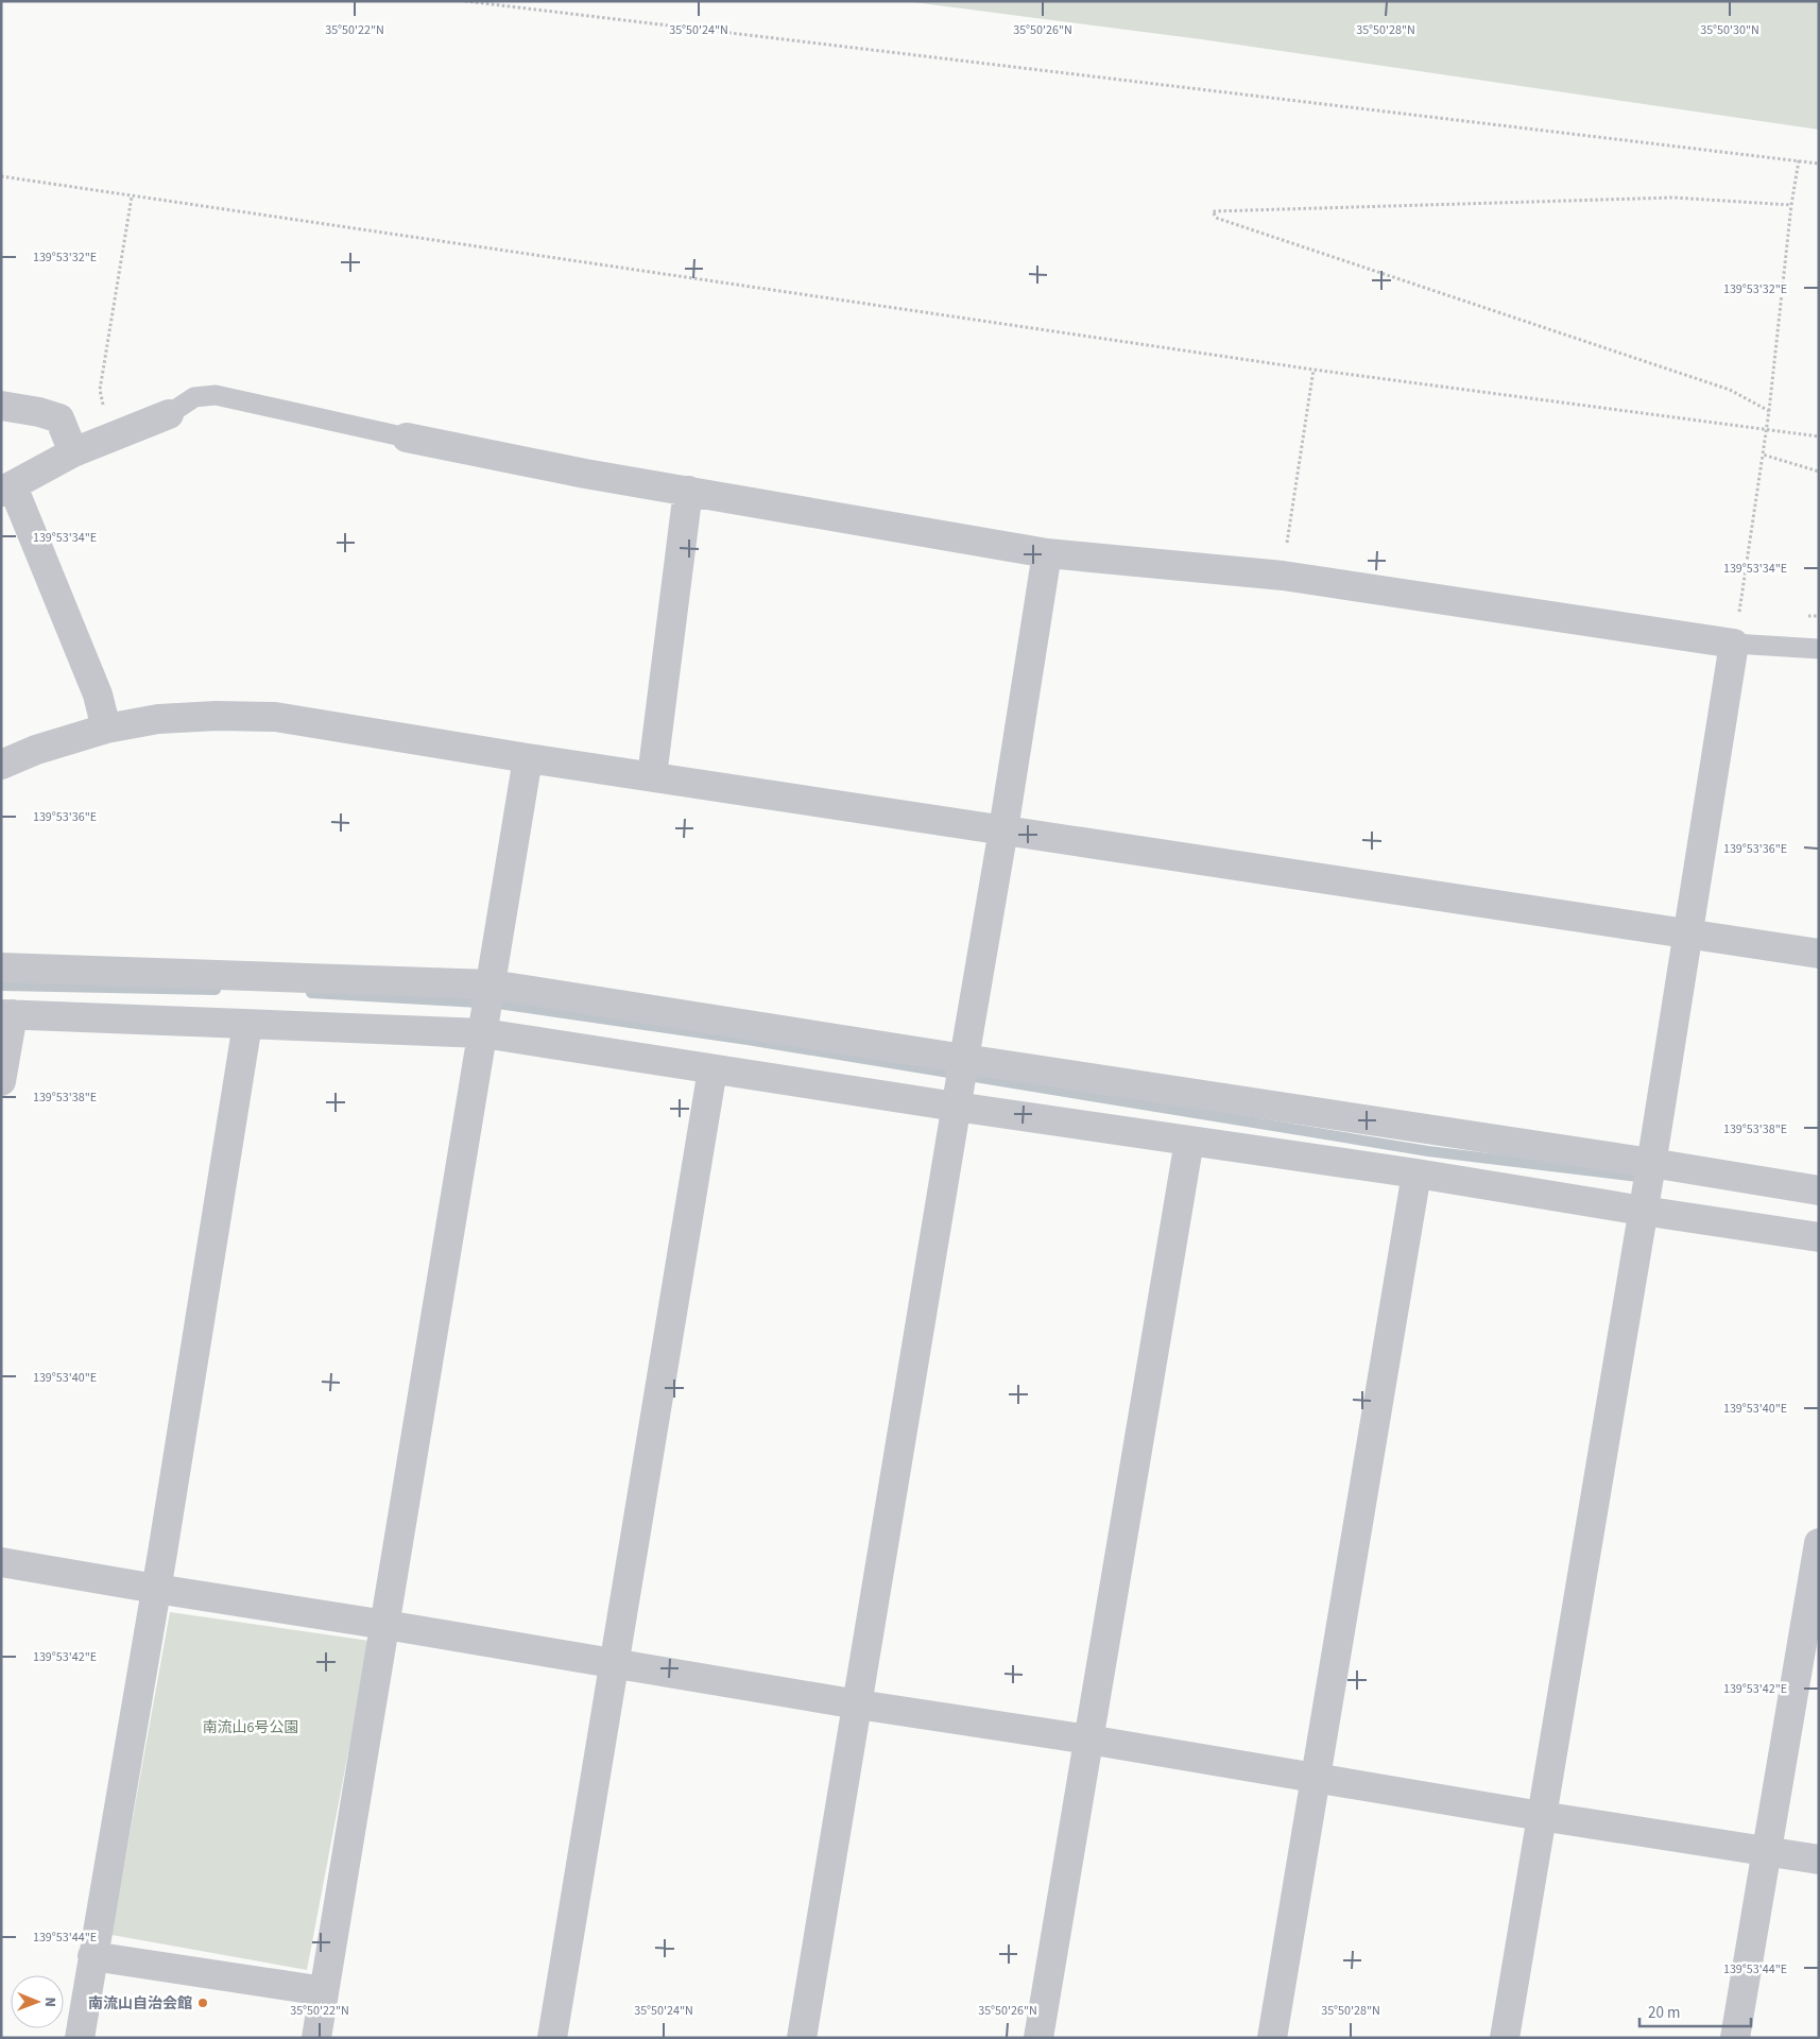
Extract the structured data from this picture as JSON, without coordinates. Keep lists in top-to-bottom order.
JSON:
{
  "parks": ["南流山6号公園"],
  "places": ["南流山自治会館"],
  "scale_bar": "20 m",
  "north": "right",
  "coordinates": [
    "35°50'22\"N",
    "35°50'24\"N",
    "35°50'26\"N",
    "35°50'30\"N",
    "35°50'28\"N",
    "139°53'32\"E",
    "139°53'34\"E",
    "139°53'36\"E",
    "139°53'38\"E",
    "139°53'40\"E",
    "139°53'42\"E",
    "139°53'44\"E"
  ]
}
